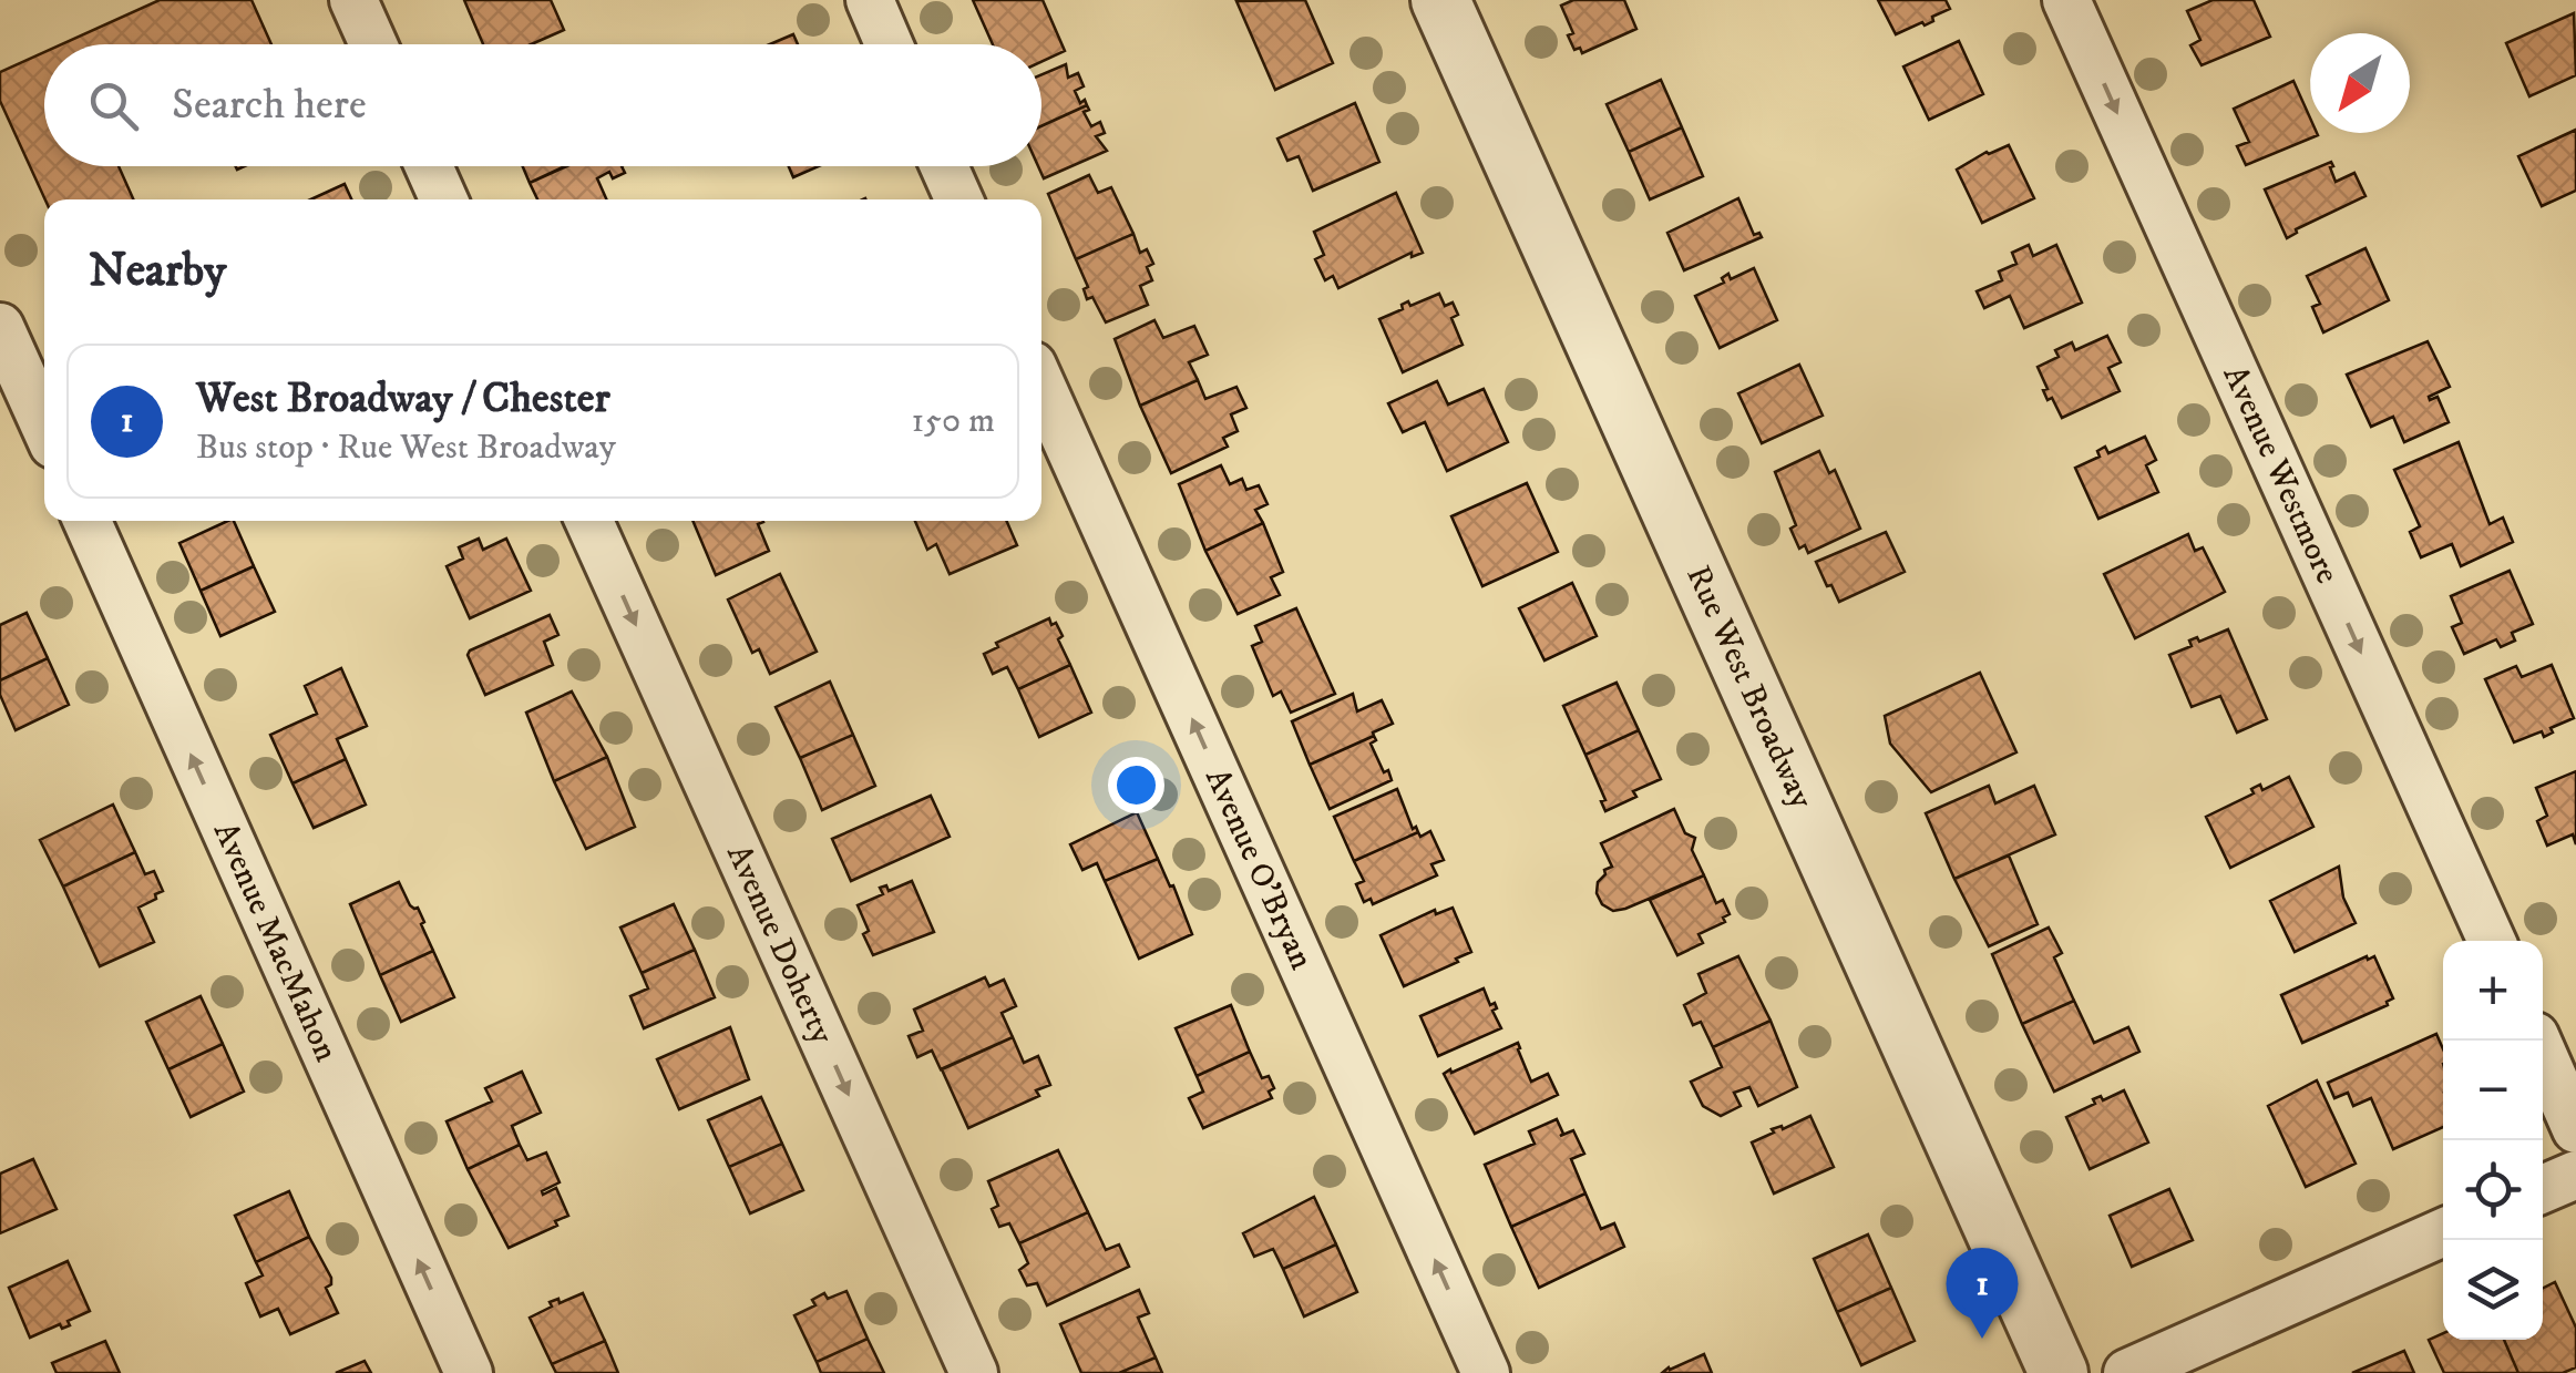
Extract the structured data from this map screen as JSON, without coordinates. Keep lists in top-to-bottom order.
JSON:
{
  "streets": {
    "street": [
      "Avenue Westmore",
      "Rue West Broadway",
      "Avenue O'Bryan",
      "Avenue MacMahon",
      "Avenue Doherty"
    ]
  },
  "one_way": [
    "Avenue Westmore",
    "Avenue O'Bryan",
    "Avenue MacMahon",
    "Avenue Doherty"
  ],
  "north": "bottom left",
  "page": {
    "search": "Search here",
    "heading": "Nearby",
    "list": [
      {
        "mark": "1",
        "name": "West Broadway / Chester",
        "note": "Bus stop · Rue West Broadway",
        "value": "150 m"
      }
    ],
    "map_buttons": ["+", "−"],
    "pins": "1"
  }
}
